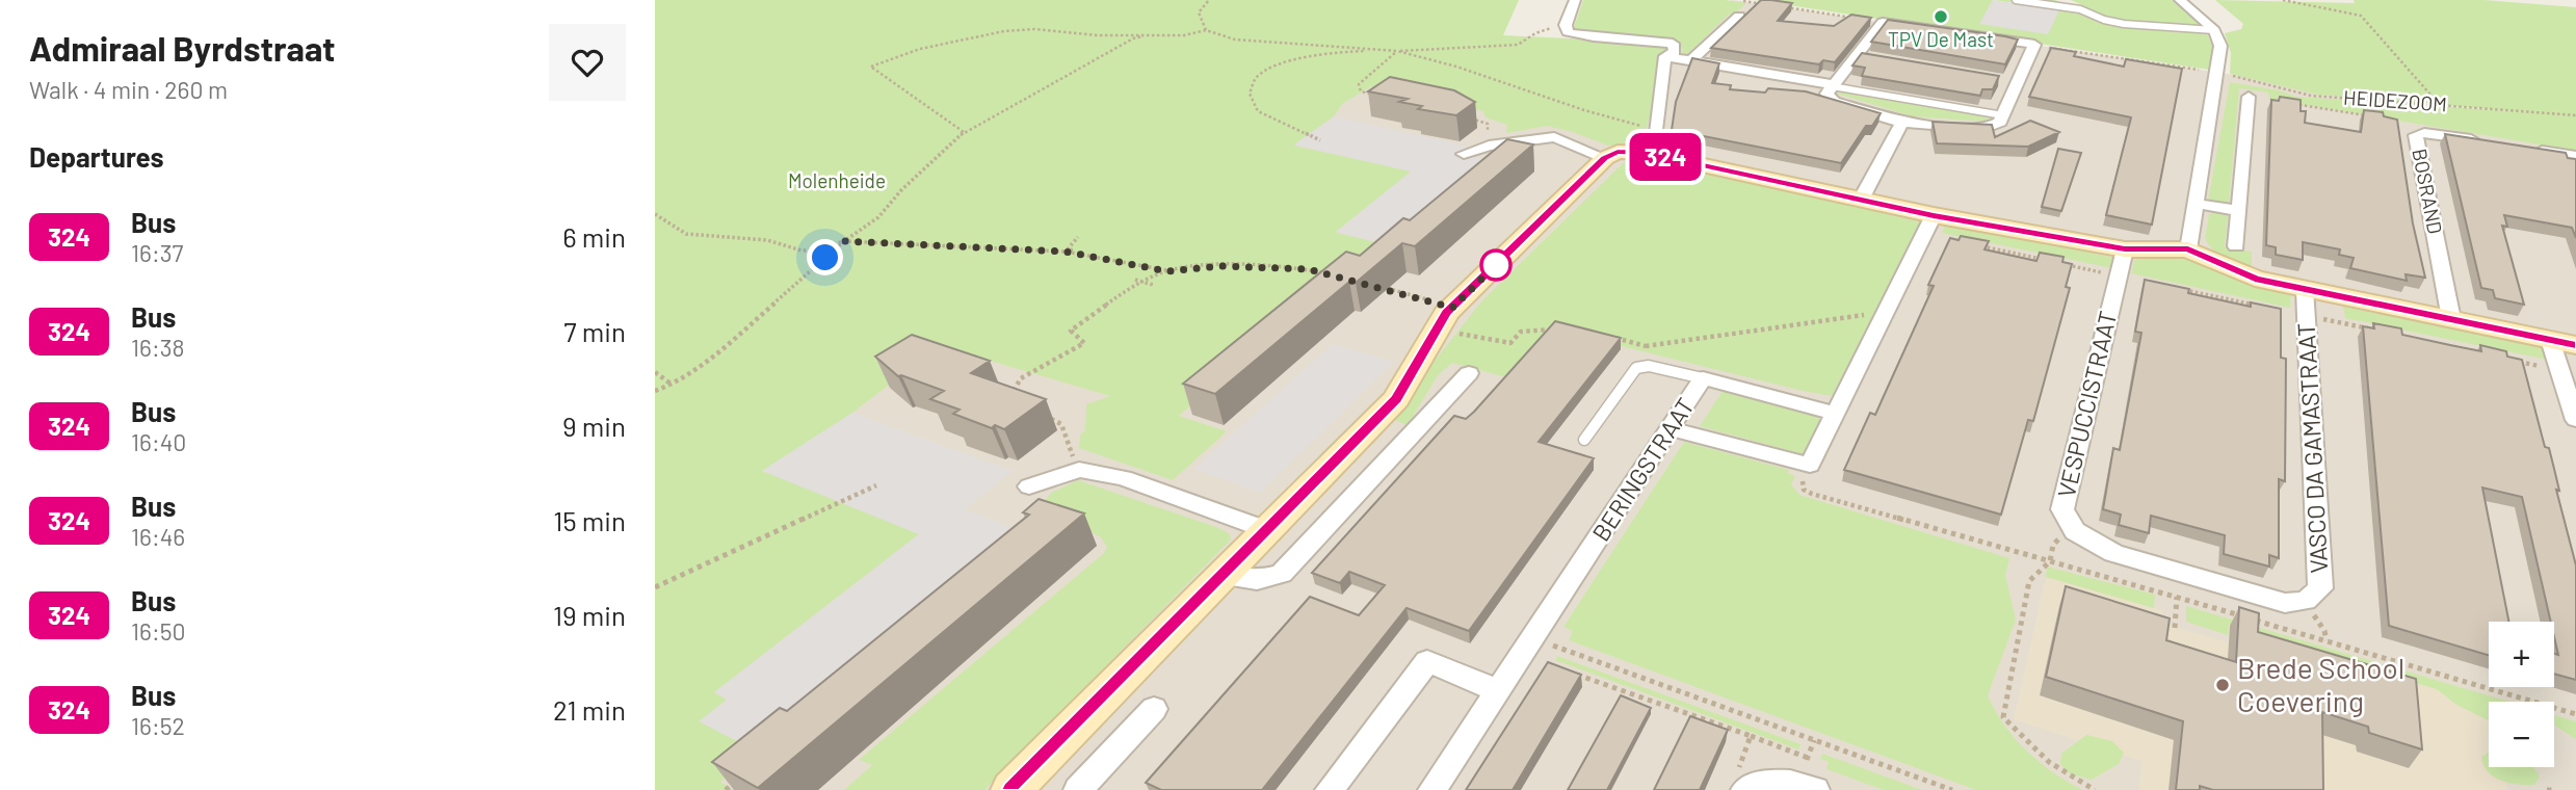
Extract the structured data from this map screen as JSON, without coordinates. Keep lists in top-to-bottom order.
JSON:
{
  "streets": {
    "street": [
      "BOSRAND",
      "VESPUCCISTRAAT",
      "VASCO DA GAMASTRAAT",
      "BERINGSTRAAT"
    ],
    "path": ["HEIDEZOOM"]
  },
  "crossings": [
    ["VESPUCCISTRAAT", "VASCO DA GAMASTRAAT"]
  ],
  "parks": ["Molenheide"],
  "places": ["TPV De Mast", "Brede School Coevering"],
  "lines": ["bus line 324"],
  "page": {
    "heading": [
      ["Admiraal Byrdstraat", "Walk · 4 min · 260 m"],
      "Departures"
    ],
    "on_map": "324",
    "list": [
      {
        "mark": "324",
        "name": "Bus",
        "note": "16:37",
        "value": "6 min"
      },
      {
        "mark": "324",
        "name": "Bus",
        "note": "16:38",
        "value": "7 min"
      },
      {
        "mark": "324",
        "name": "Bus",
        "note": "16:40",
        "value": "9 min"
      },
      {
        "mark": "324",
        "name": "Bus",
        "note": "16:46",
        "value": "15 min"
      },
      {
        "mark": "324",
        "name": "Bus",
        "note": "16:50",
        "value": "19 min"
      },
      {
        "mark": "324",
        "name": "Bus",
        "note": "16:52",
        "value": "21 min"
      }
    ],
    "map_buttons": ["+", "−"]
  }
}
